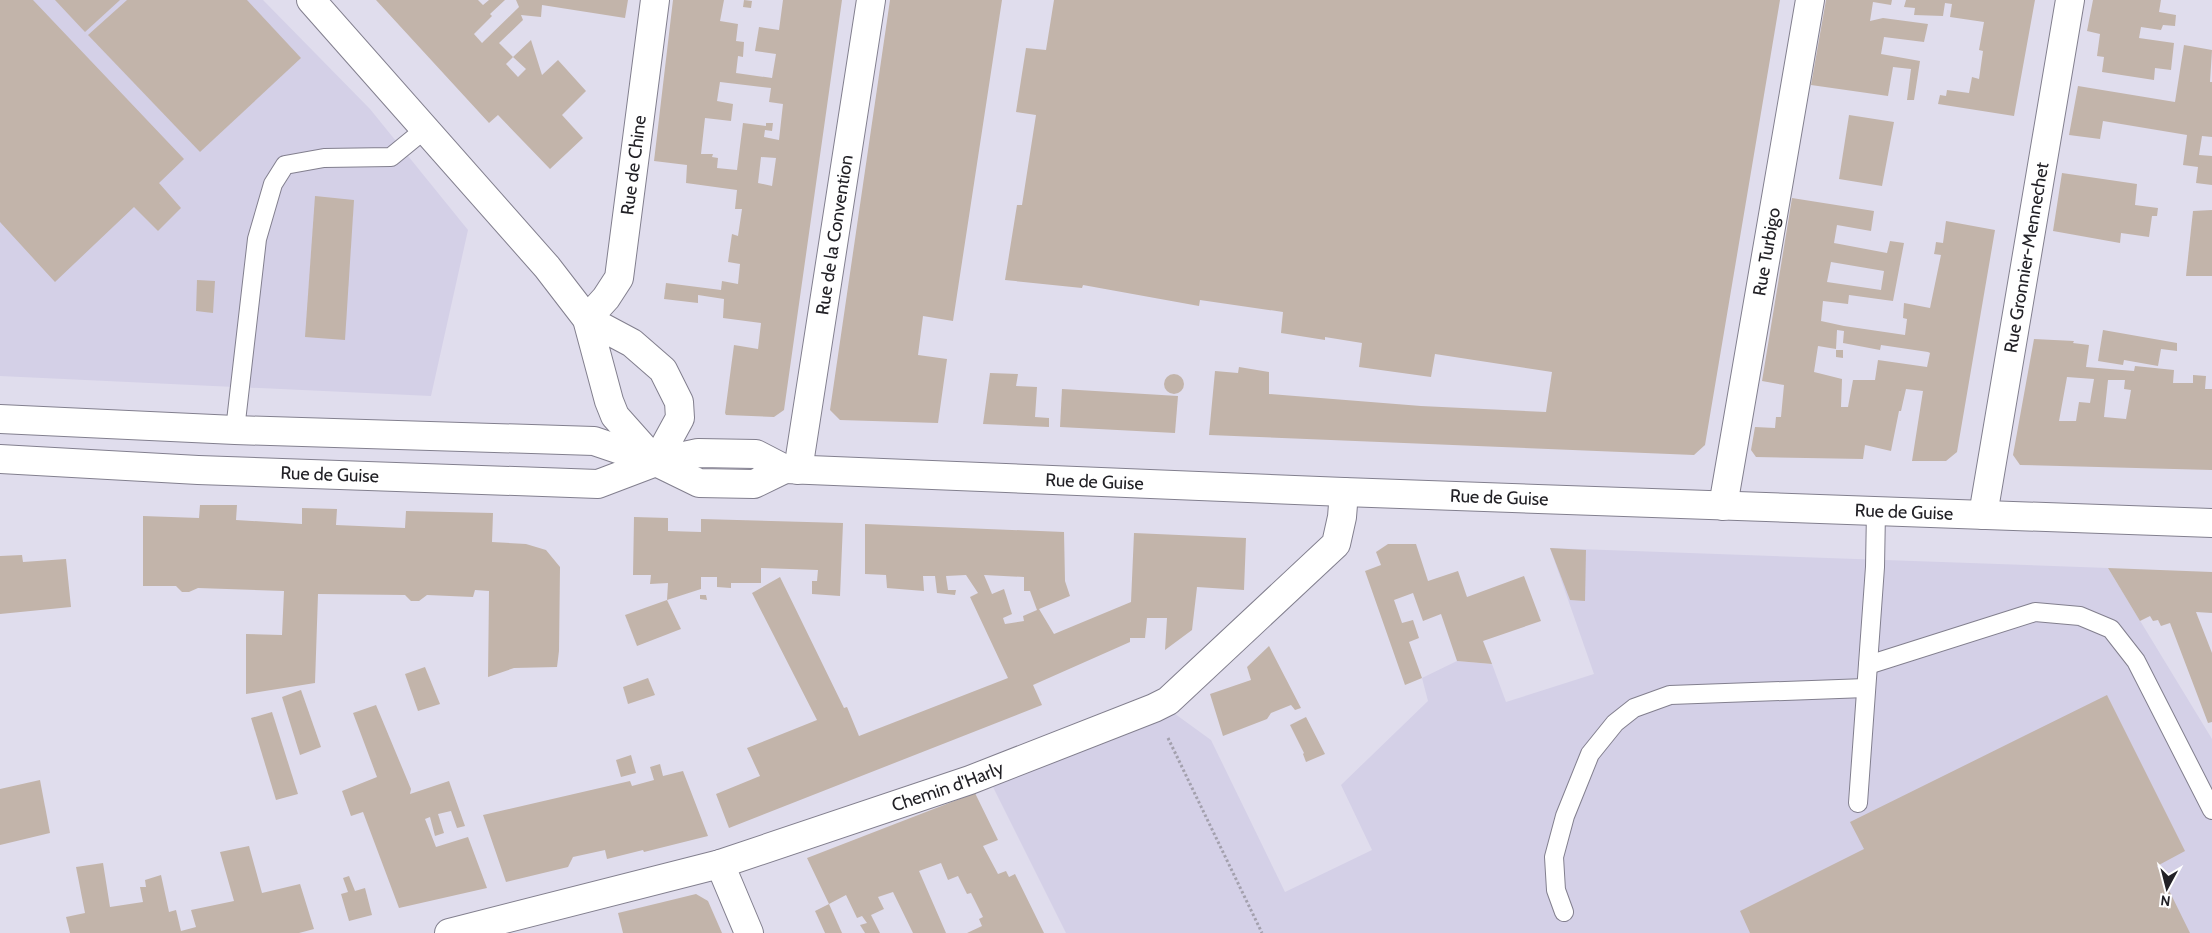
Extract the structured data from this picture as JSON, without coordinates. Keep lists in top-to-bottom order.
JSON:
{
  "streets": {
    "street": [
      "Rue de Chine",
      "Rue de la Convention",
      "Rue Turbigo",
      "Rue Gronnier-Mennechet",
      "Rue de Guise",
      "Chemin d'Harly"
    ]
  },
  "crossings": [
    ["Rue de la Convention", "Rue de Guise"],
    ["Rue Turbigo", "Rue de Guise"],
    ["Rue Gronnier-Mennechet", "Rue de Guise"],
    ["Rue de Guise", "Chemin d'Harly"]
  ],
  "north": "bottom"
}
